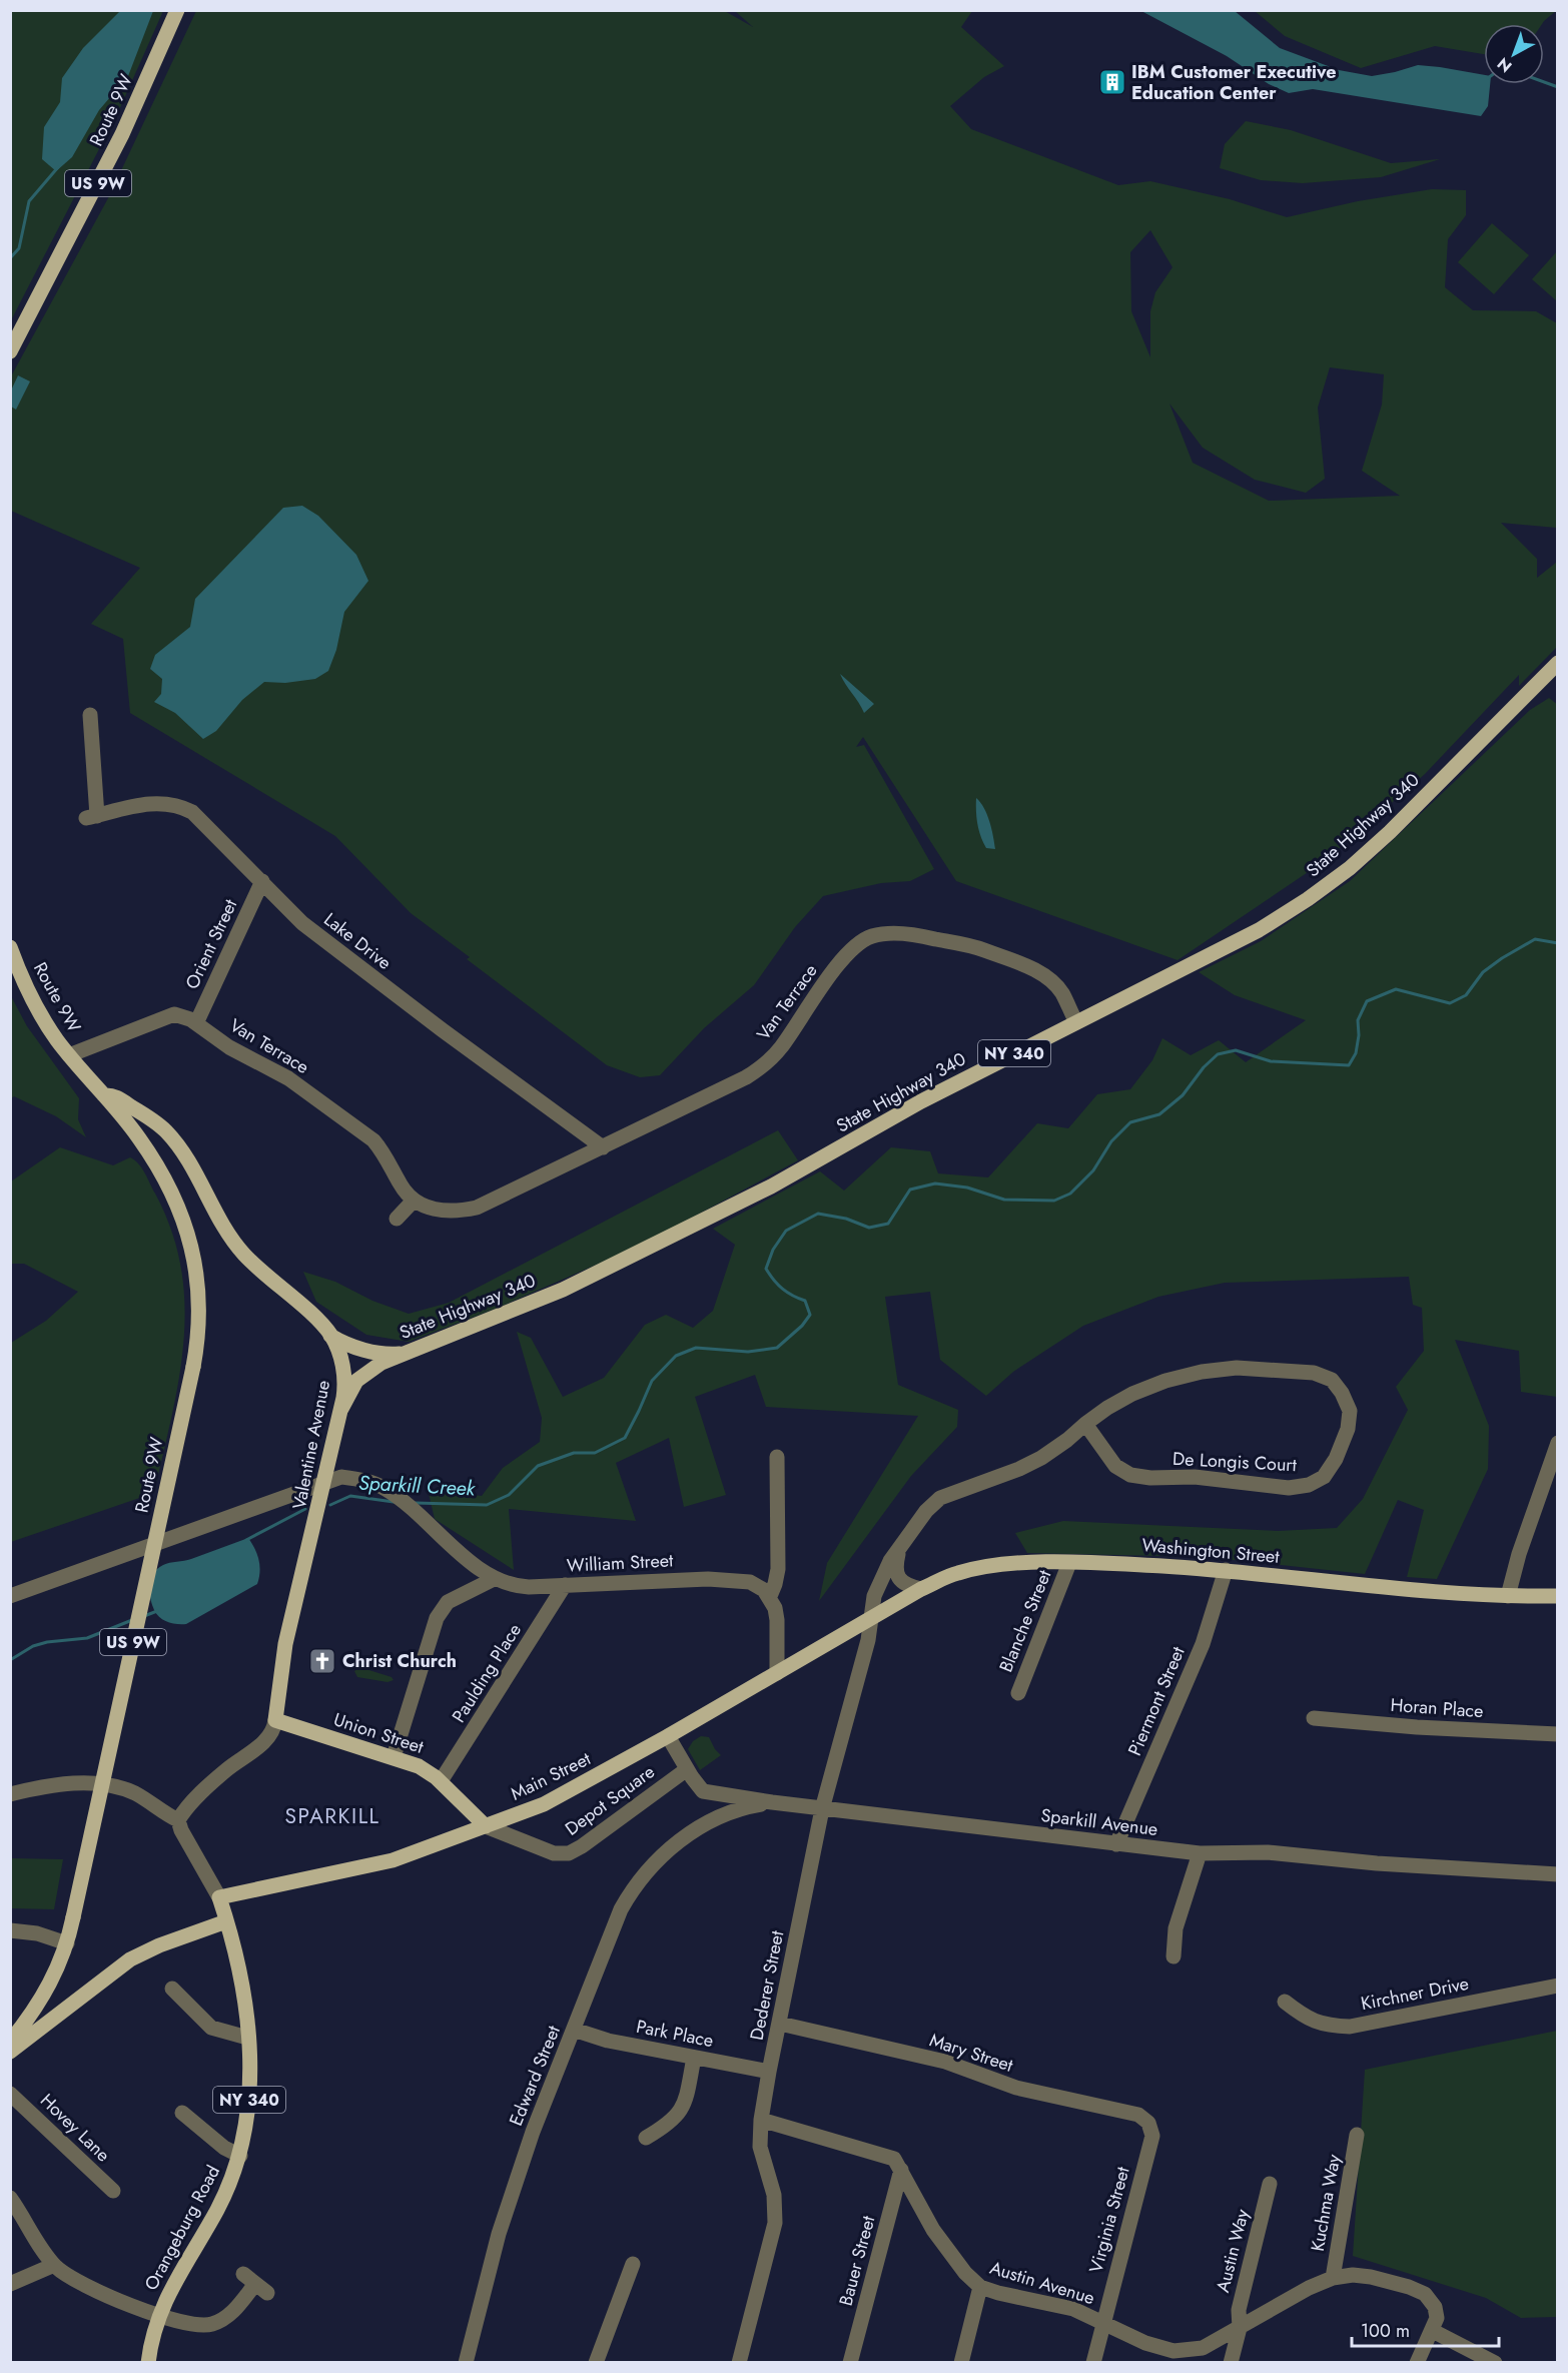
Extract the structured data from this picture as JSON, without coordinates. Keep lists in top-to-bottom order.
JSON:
{
  "streets": {
    "main road": [
      "Route 9W",
      "US 9W",
      "State Highway 340",
      "NY 340",
      "Valentine Avenue",
      "Washington Street",
      "Union Street",
      "Main Street",
      "Orangeburg Road"
    ],
    "street": [
      "Lake Drive",
      "Orient Street",
      "Van Terrace",
      "De Longis Court",
      "William Street",
      "Blanche Street",
      "Paulding Place",
      "Piermont Street",
      "Horan Place",
      "Depot Square",
      "Sparkill Avenue",
      "Dederer Street",
      "Kirchner Drive",
      "Park Place",
      "Mary Street",
      "Edward Street",
      "Hovey Lane",
      "Kuchma Way",
      "Virginia Street",
      "Austin Way",
      "Bauer Street",
      "Austin Avenue"
    ]
  },
  "crossings": [
    ["Route 9W", "Van Terrace"],
    ["Route 9W", "Valentine Avenue"],
    ["State Highway 340", "Van Terrace"],
    ["State Highway 340", "Valentine Avenue"],
    ["Lake Drive", "Orient Street"],
    ["Lake Drive", "Van Terrace"],
    ["Orient Street", "Van Terrace"],
    ["Valentine Avenue", "William Street"],
    ["Valentine Avenue", "Union Street"],
    ["De Longis Court", "Dederer Street"],
    ["Washington Street", "Blanche Street"],
    ["Washington Street", "Piermont Street"],
    ["Washington Street", "Main Street"],
    ["Washington Street", "Dederer Street"],
    ["William Street", "Paulding Place"],
    ["Paulding Place", "Union Street"],
    ["Piermont Street", "Sparkill Avenue"],
    ["Union Street", "Main Street"],
    ["Union Street", "Depot Square"],
    ["Main Street", "Depot Square"],
    ["Main Street", "Dederer Street"],
    ["Main Street", "Orangeburg Road"],
    ["Sparkill Avenue", "Dederer Street"],
    ["Dederer Street", "Park Place"],
    ["Dederer Street", "Mary Street"],
    ["Dederer Street", "Austin Avenue"],
    ["Park Place", "Edward Street"],
    ["Mary Street", "Virginia Street"],
    ["Kuchma Way", "Austin Avenue"],
    ["Virginia Street", "Austin Avenue"],
    ["Austin Way", "Austin Avenue"],
    ["Bauer Street", "Austin Avenue"]
  ],
  "districts": ["SPARKILL"],
  "water": ["Sparkill Creek"],
  "places": {
    "building": ["IBM Customer Executive Education Center"],
    "church": ["Christ Church"]
  },
  "scale_bar": "100 m",
  "north": "bottom left"
}
